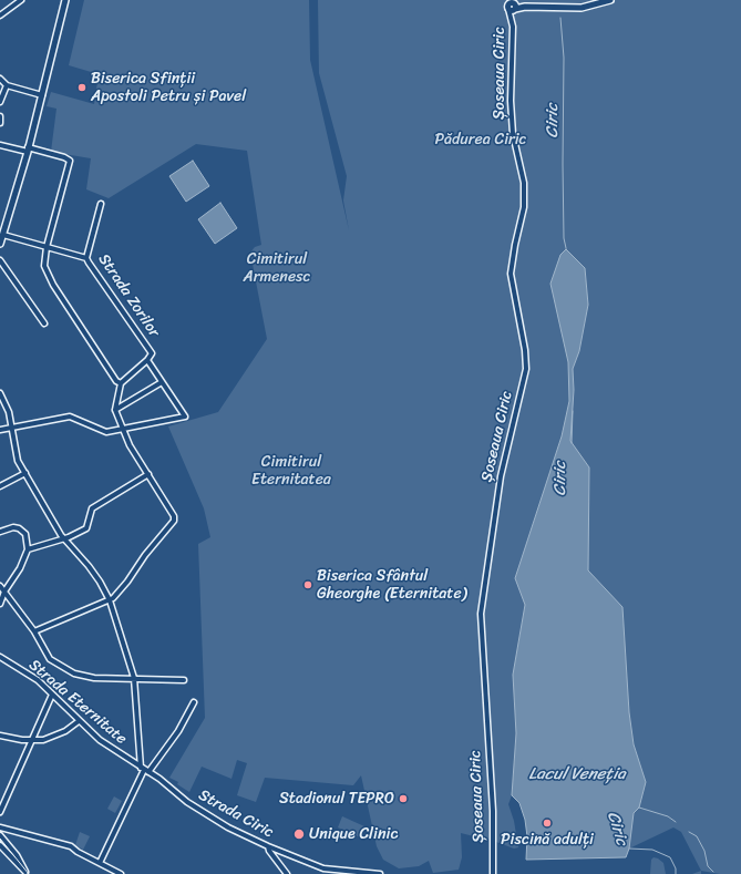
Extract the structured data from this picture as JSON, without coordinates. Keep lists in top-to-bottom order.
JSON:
{
  "streets": {
    "main road": ["Șoseaua Ciric"],
    "street": ["Strada Zorilor", "Strada Eternitate", "Strada Ciric"]
  },
  "crossings": [
    ["Strada Eternitate", "Strada Ciric"]
  ],
  "water": ["Ciric", "Lacul Veneția"],
  "parks": ["Pădurea Ciric", "Cimitirul Armenesc", "Cimitirul Eternitatea"],
  "places": [
    "Biserica Sfinții Apostoli Petru și Pavel",
    "Biserica Sfântul Gheorghe (Eternitate)",
    "Stadionul TEPRO",
    "Piscină adulți",
    "Unique Clinic"
  ]
}
